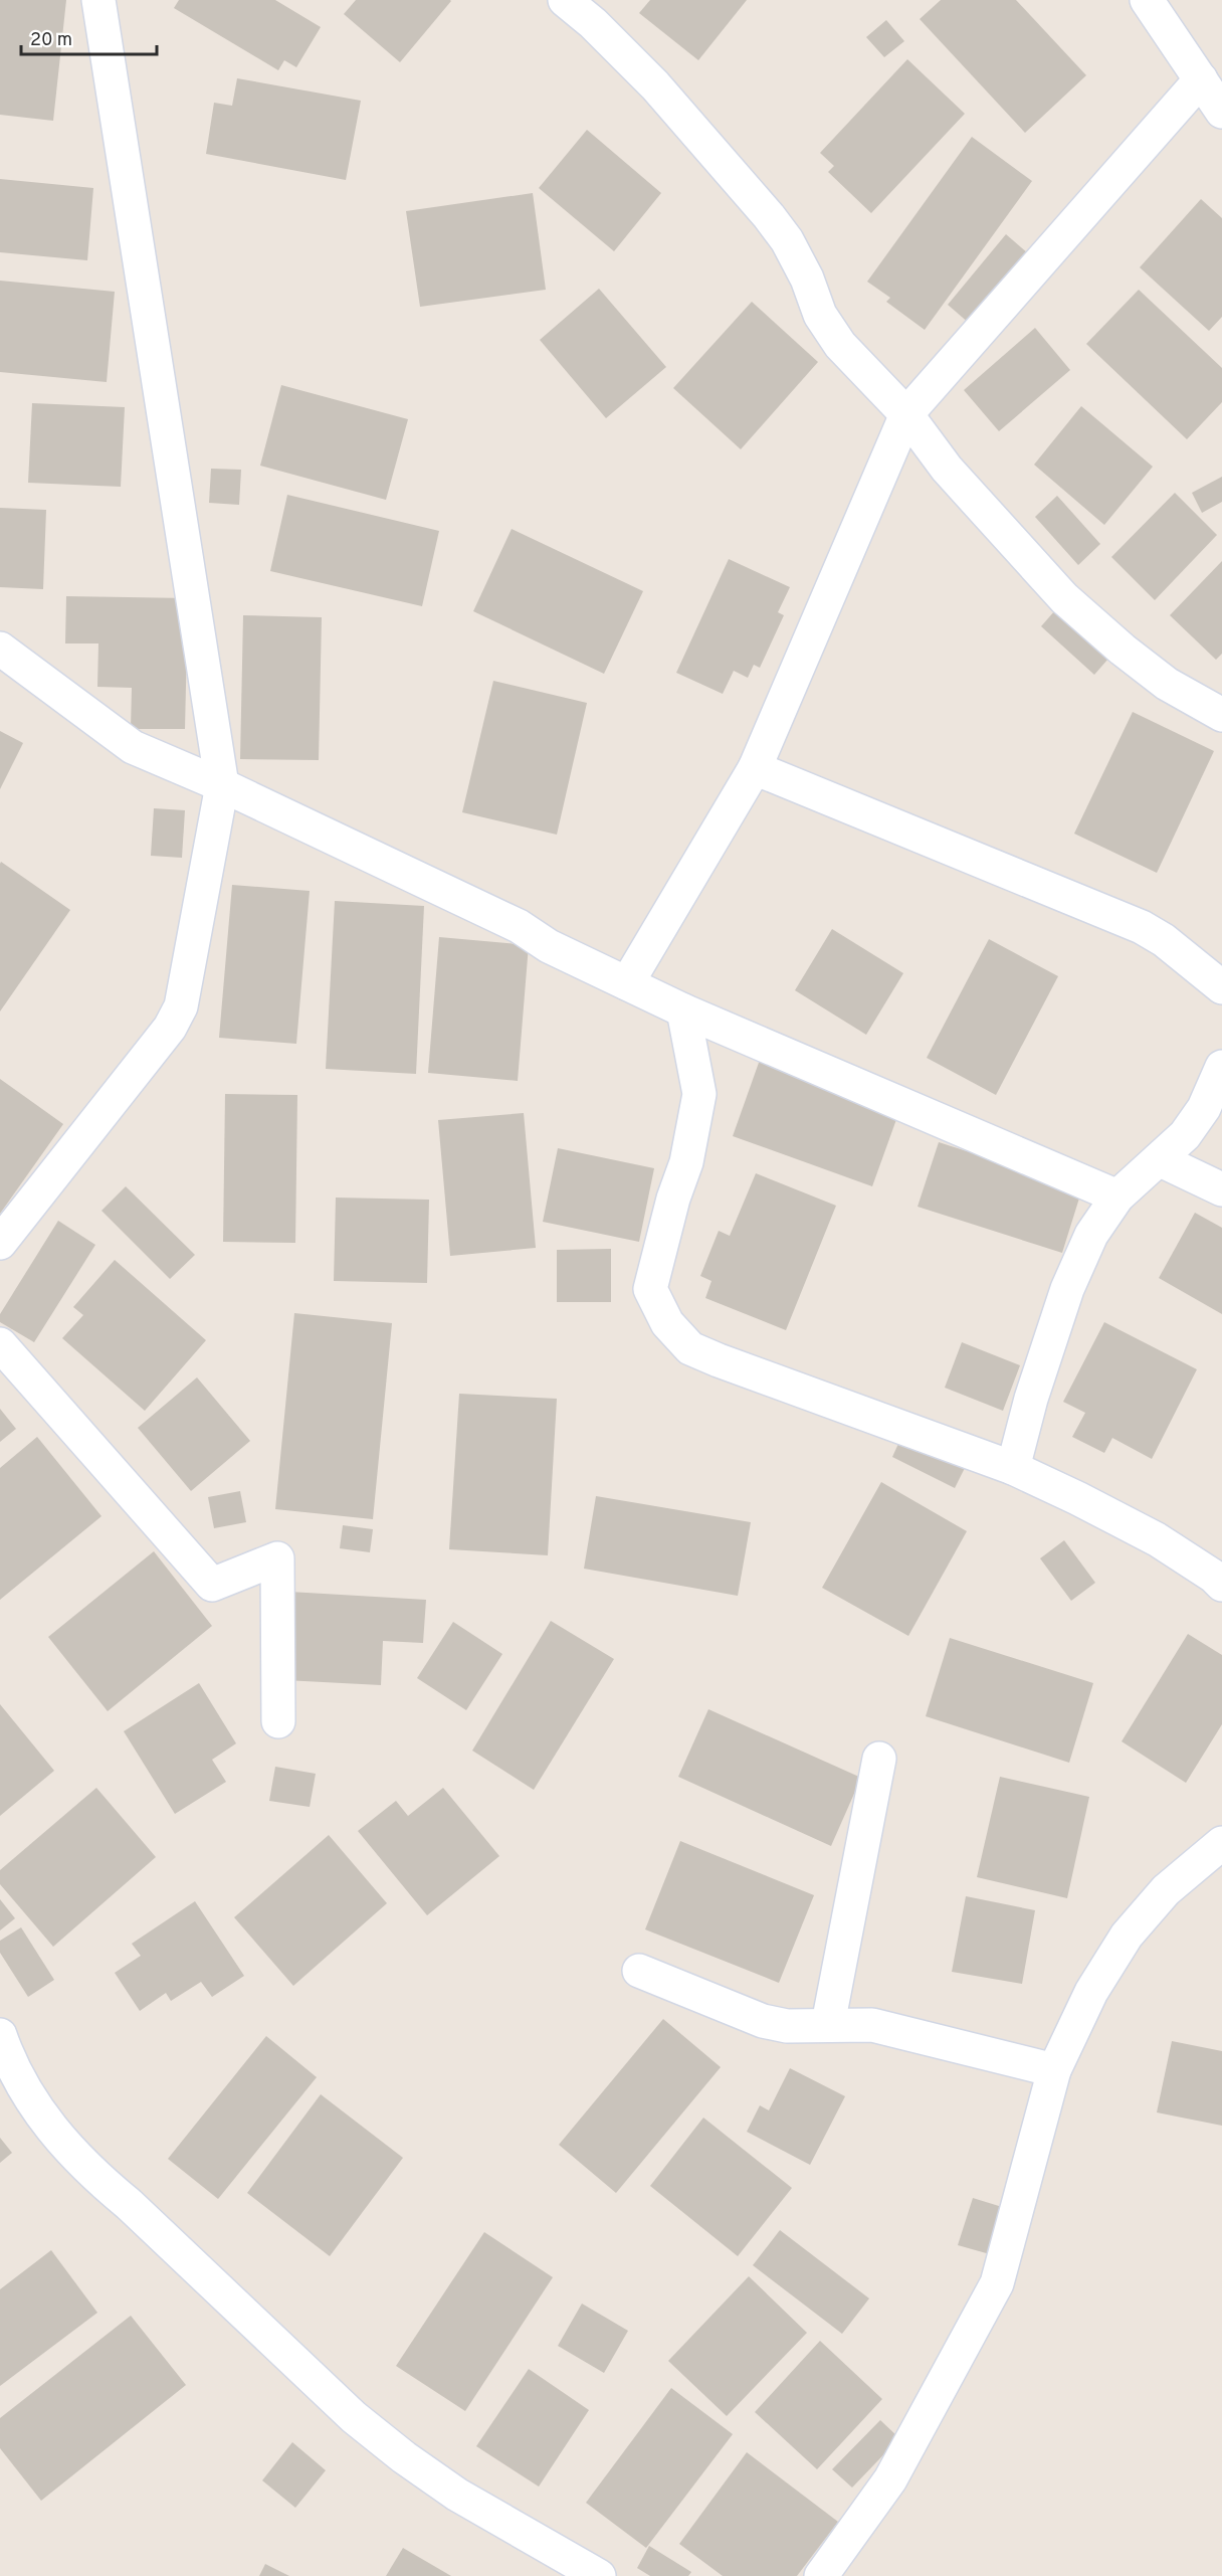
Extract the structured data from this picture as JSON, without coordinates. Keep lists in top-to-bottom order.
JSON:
{
  "scale_bar": "20 m"
}
